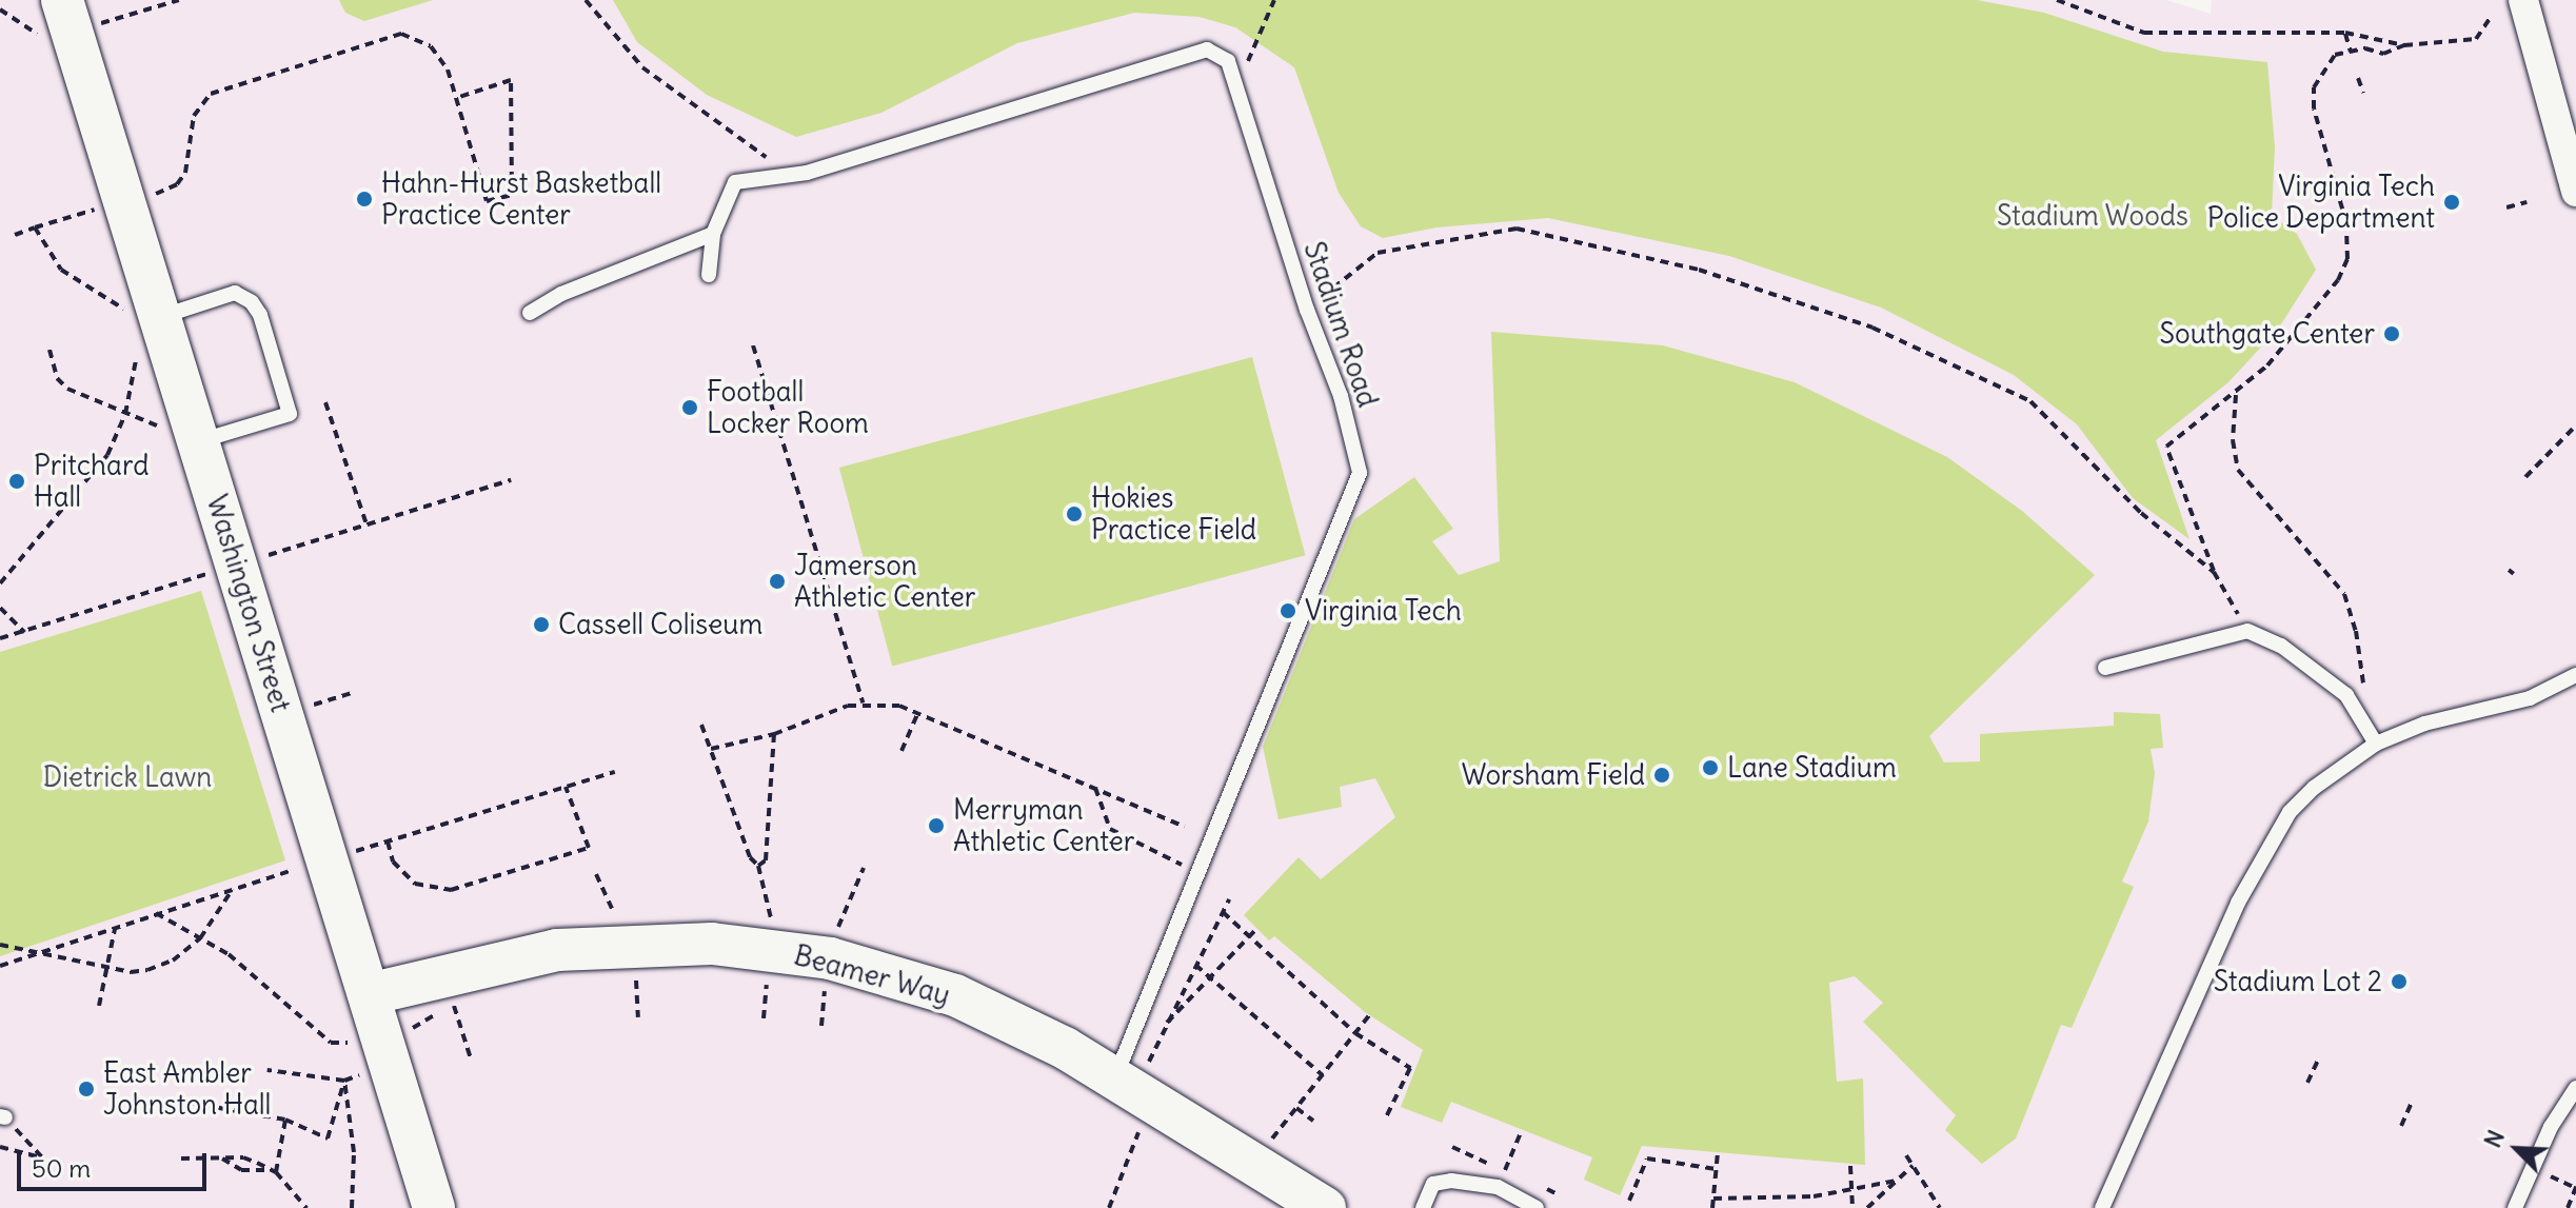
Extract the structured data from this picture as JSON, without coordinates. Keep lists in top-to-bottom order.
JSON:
{
  "streets": {
    "main road": ["Washington Street", "Beamer Way"],
    "lane": ["Stadium Road"]
  },
  "crossings": [
    ["Stadium Road", "Beamer Way"],
    ["Washington Street", "Beamer Way"]
  ],
  "parks": ["Stadium Woods", "Dietrick Lawn"],
  "places": [
    "Hahn-Hurst Basketball Practice Center",
    "Virginia Tech Police Department",
    "Southgate Center",
    "Football Locker Room",
    "Pritchard Hall",
    "Hokies Practice Field",
    "Jamerson Athletic Center",
    "Virginia Tech",
    "Cassell Coliseum",
    "Lane Stadium",
    "Worsham Field",
    "Merryman Athletic Center",
    "Stadium Lot 2",
    "East Ambler Johnston Hall"
  ],
  "scale_bar": "50 m",
  "north": "top left"
}
